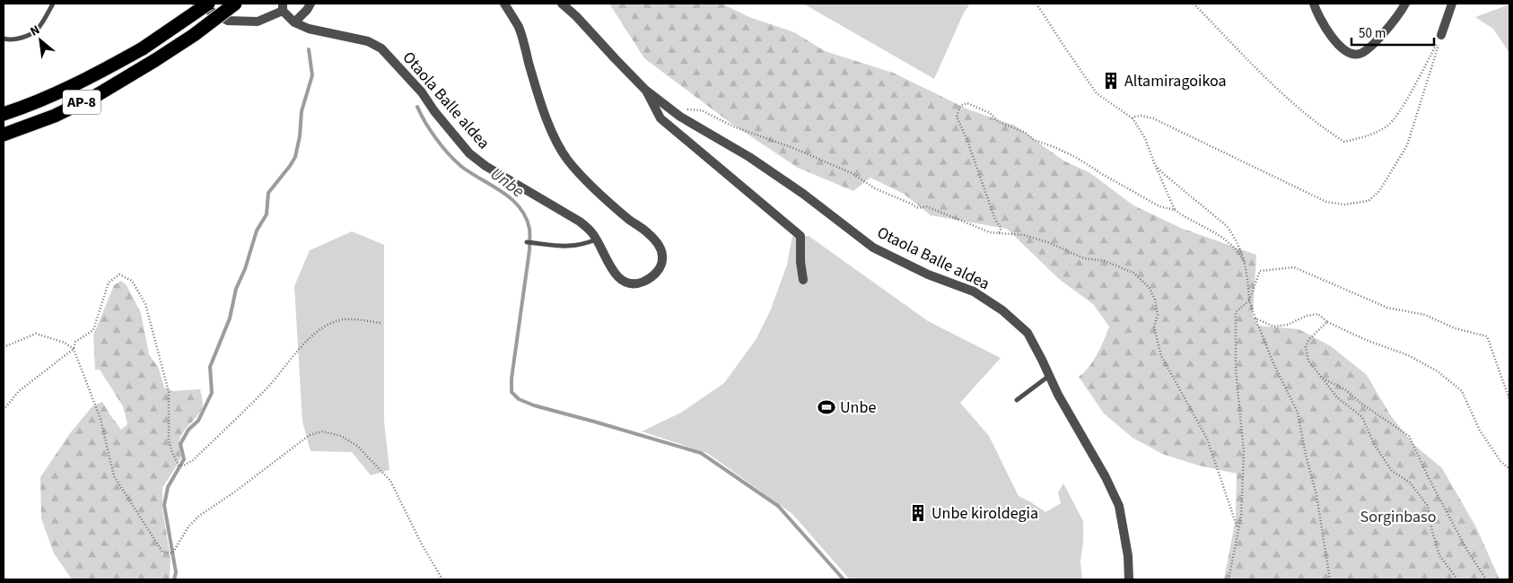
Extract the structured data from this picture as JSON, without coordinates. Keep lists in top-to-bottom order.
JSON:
{
  "streets": {
    "highway": ["AP-8"],
    "street": ["Otaola Balle aldea"]
  },
  "water": ["Unbe"],
  "parks": ["Sorginbaso"],
  "places": {
    "building": ["Altamiragoikoa", "Unbe kiroldegia"],
    "sports": ["Unbe"]
  },
  "scale_bar": "50 m",
  "north": "top left"
}
